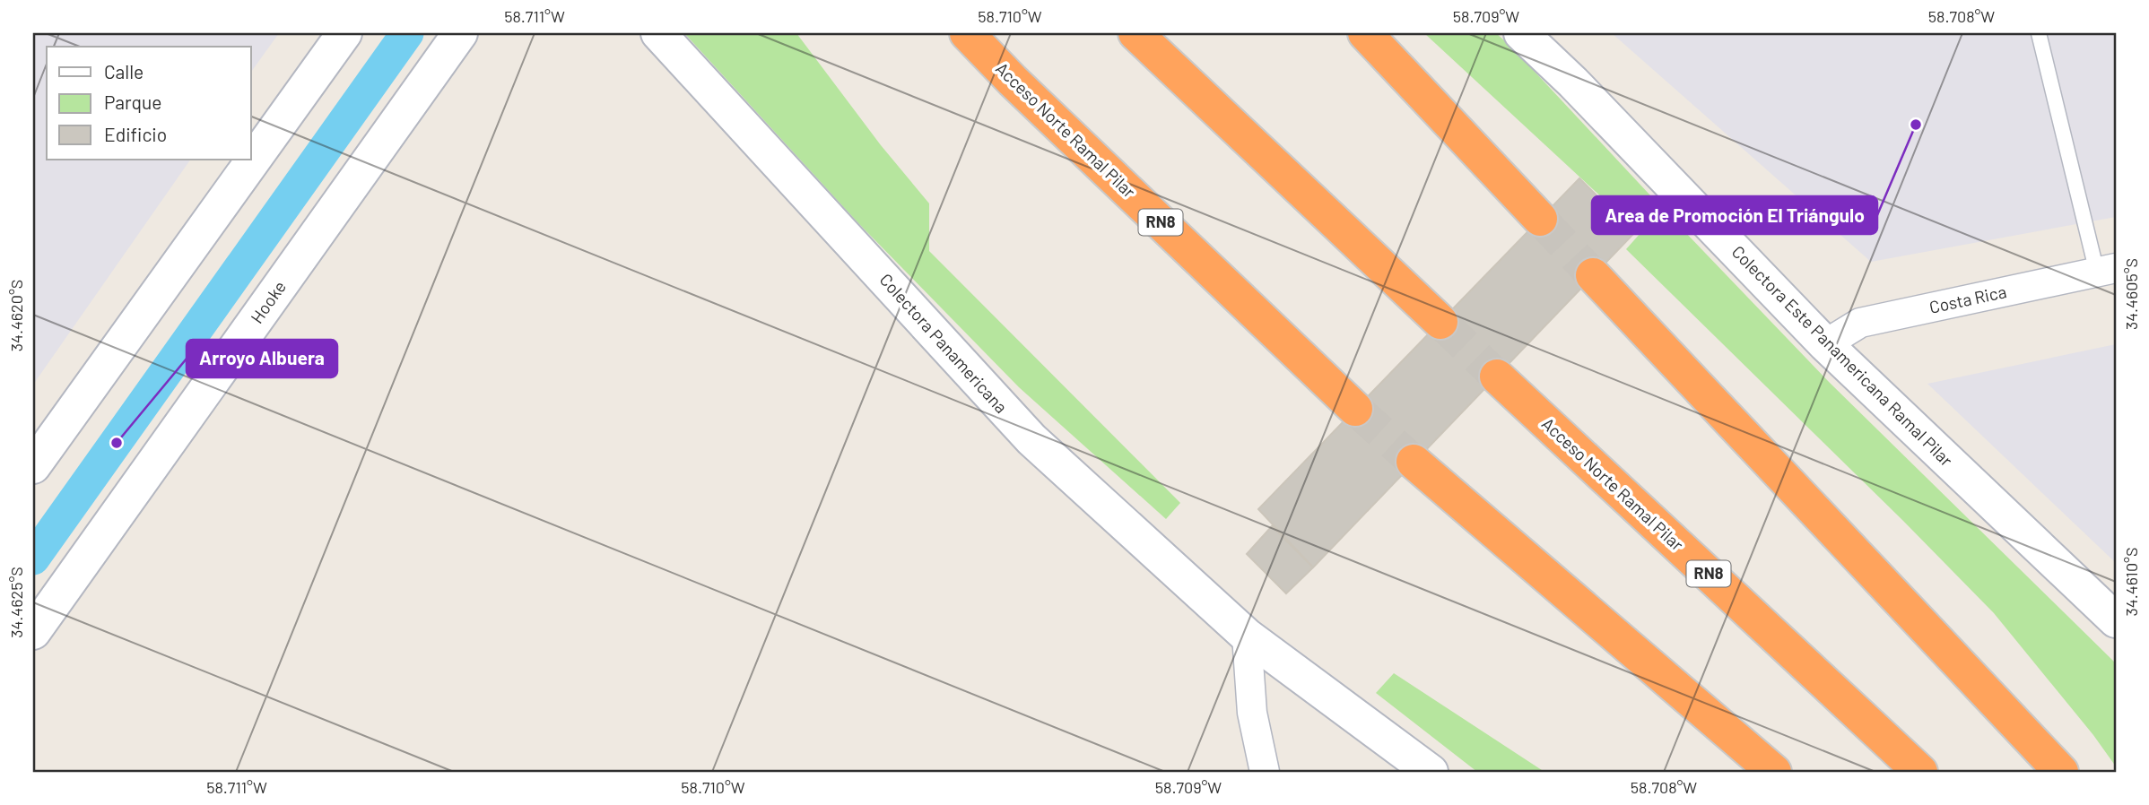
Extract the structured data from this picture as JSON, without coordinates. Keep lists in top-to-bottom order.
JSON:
{
  "streets": {
    "highway": ["Acceso Norte Ramal Pilar", "RN8"],
    "street": [
      "Costa Rica",
      "Hooke",
      "Colectora Panamericana",
      "Colectora Este Panamericana Ramal Pilar"
    ]
  },
  "crossings": [
    ["Costa Rica", "Colectora Este Panamericana Ramal Pilar"]
  ],
  "places": ["Area de Promoción El Triángulo", "Arroyo Albuera"],
  "legend": ["Calle", "Parque", "Edificio"],
  "coordinates": [
    "58.711°W",
    "58.710°W",
    "58.709°W",
    "58.708°W",
    "34.4605°S",
    "34.4620°S",
    "34.4610°S",
    "34.4625°S"
  ]
}
